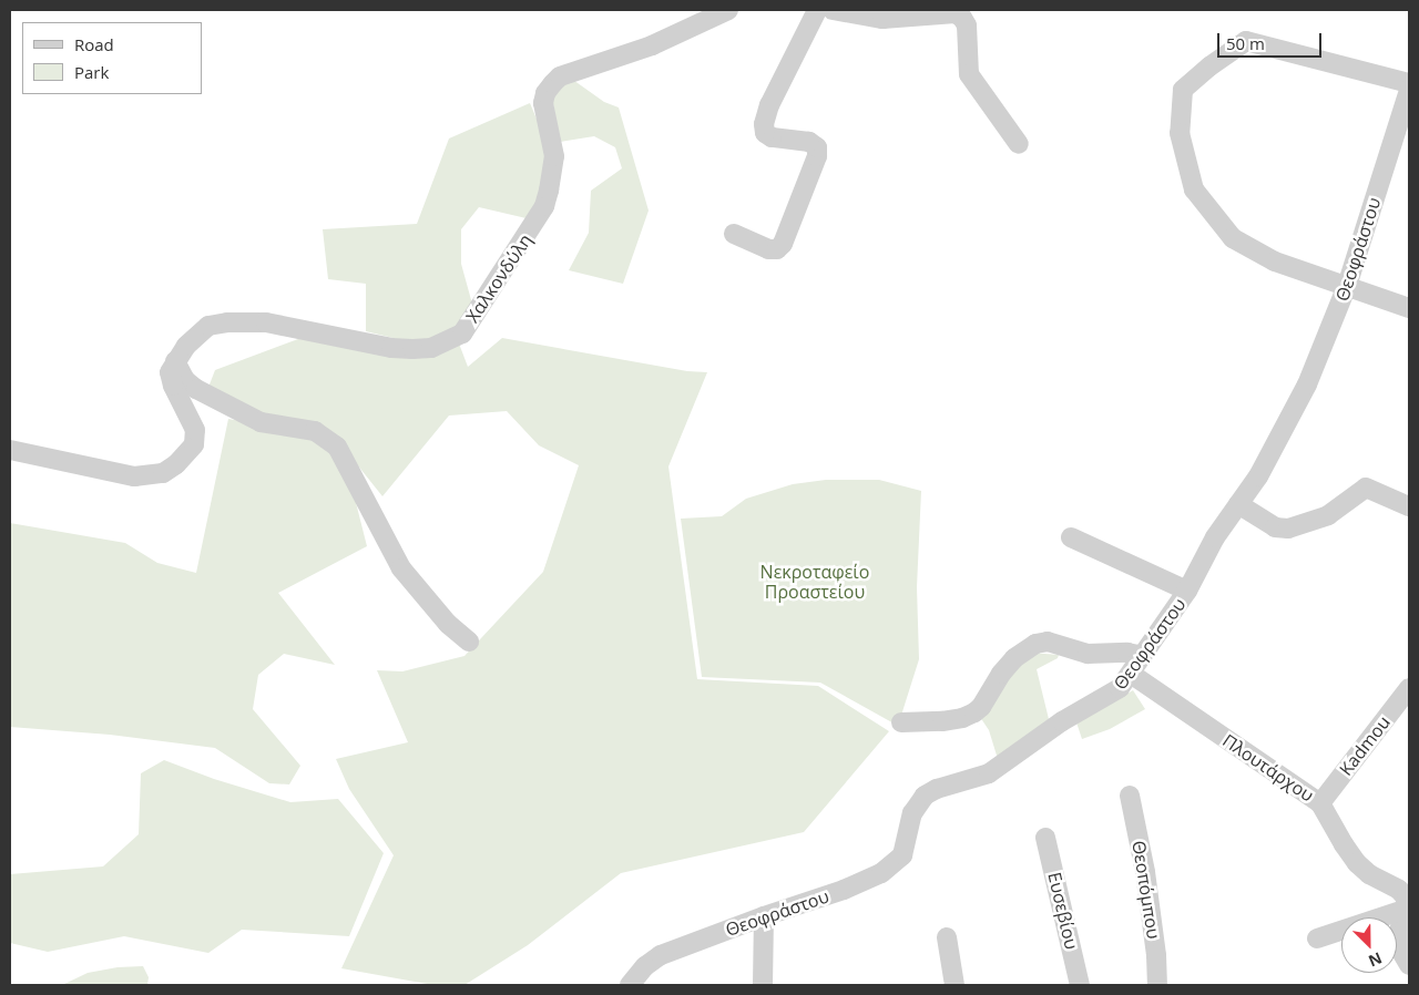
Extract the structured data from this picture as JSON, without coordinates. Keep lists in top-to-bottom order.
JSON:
{
  "streets": {
    "street": [
      "Θεοφράστου",
      "Χαλκονδύλη",
      "Kadmou",
      "Πλουτάρχου",
      "Θεοπόμπου",
      "Ευσεβίου"
    ]
  },
  "crossings": [
    ["Θεοφράστου", "Πλουτάρχου"],
    ["Kadmou", "Πλουτάρχου"]
  ],
  "parks": ["Νεκροταφείο Προαστείου"],
  "legend": ["Road", "Park"],
  "scale_bar": "50 m",
  "north": "bottom right"
}
